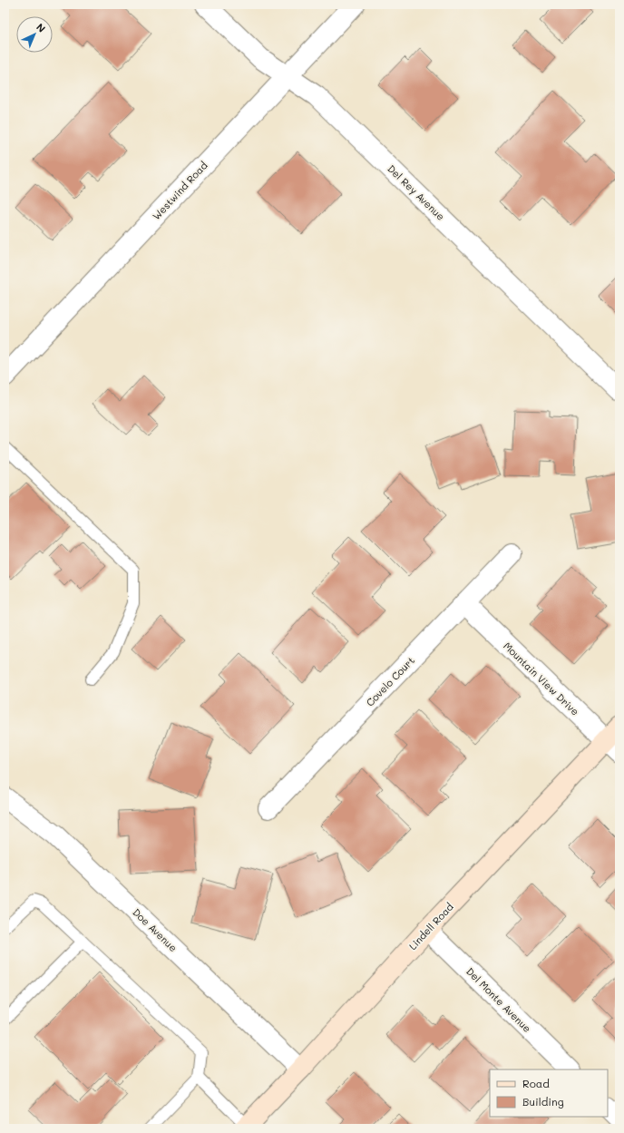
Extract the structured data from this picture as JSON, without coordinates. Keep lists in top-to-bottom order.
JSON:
{
  "streets": {
    "street": [
      "Westwind Road",
      "Del Rey Avenue",
      "Mountain View Drive",
      "Covelo Court",
      "Lindell Road",
      "Doe Avenue",
      "Del Monte Avenue"
    ]
  },
  "crossings": [
    ["Westwind Road", "Del Rey Avenue"],
    ["Mountain View Drive", "Covelo Court"],
    ["Mountain View Drive", "Lindell Road"],
    ["Lindell Road", "Doe Avenue"],
    ["Lindell Road", "Del Monte Avenue"]
  ],
  "legend": ["Road", "Building"],
  "north": "top right"
}
